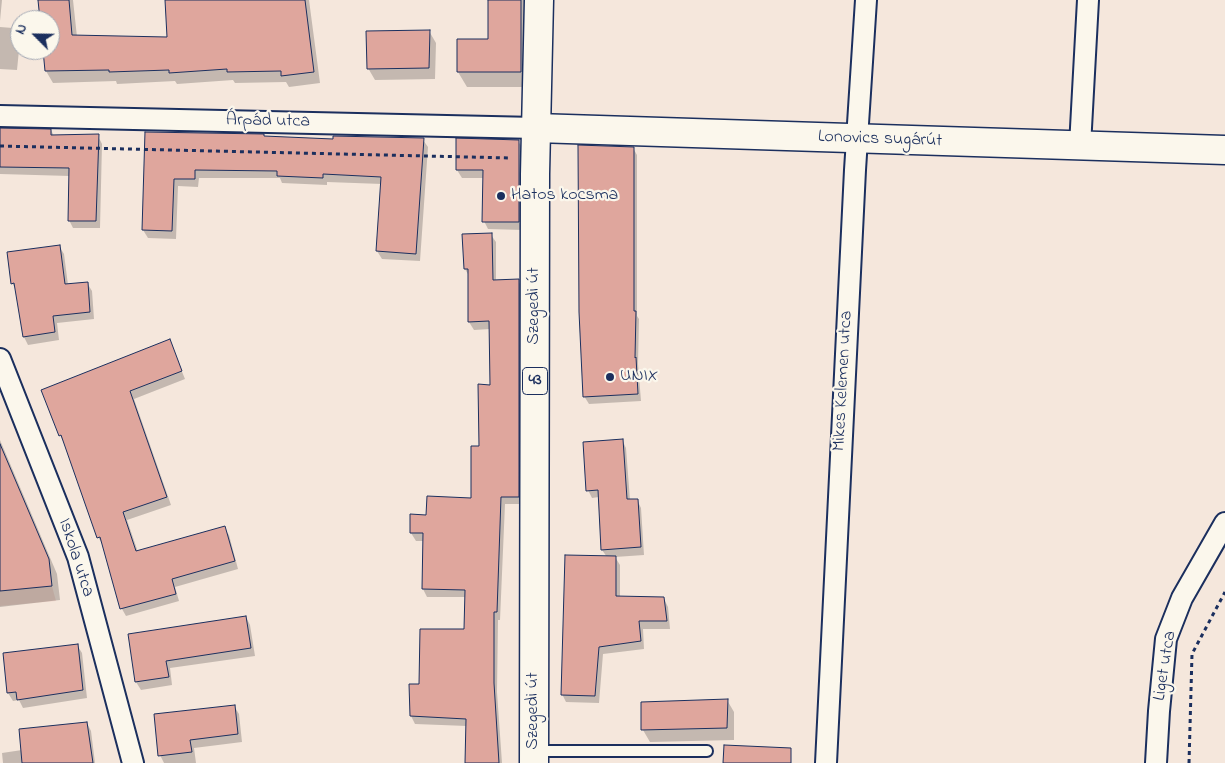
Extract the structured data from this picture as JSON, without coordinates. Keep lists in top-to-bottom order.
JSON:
{
  "streets": {
    "main road": ["Lonovics sugárút", "Szegedi út", "43"],
    "street": [
      "Árpád utca",
      "Mikes Kelemen utca",
      "Iskola utca",
      "Liget utca"
    ]
  },
  "crossings": [
    ["Árpád utca", "Lonovics sugárút"],
    ["Árpád utca", "Szegedi út"],
    ["Lonovics sugárút", "Szegedi út"],
    ["Lonovics sugárút", "Mikes Kelemen utca"]
  ],
  "places": ["Hatos kocsma", "UNIX"],
  "north": "top left"
}
